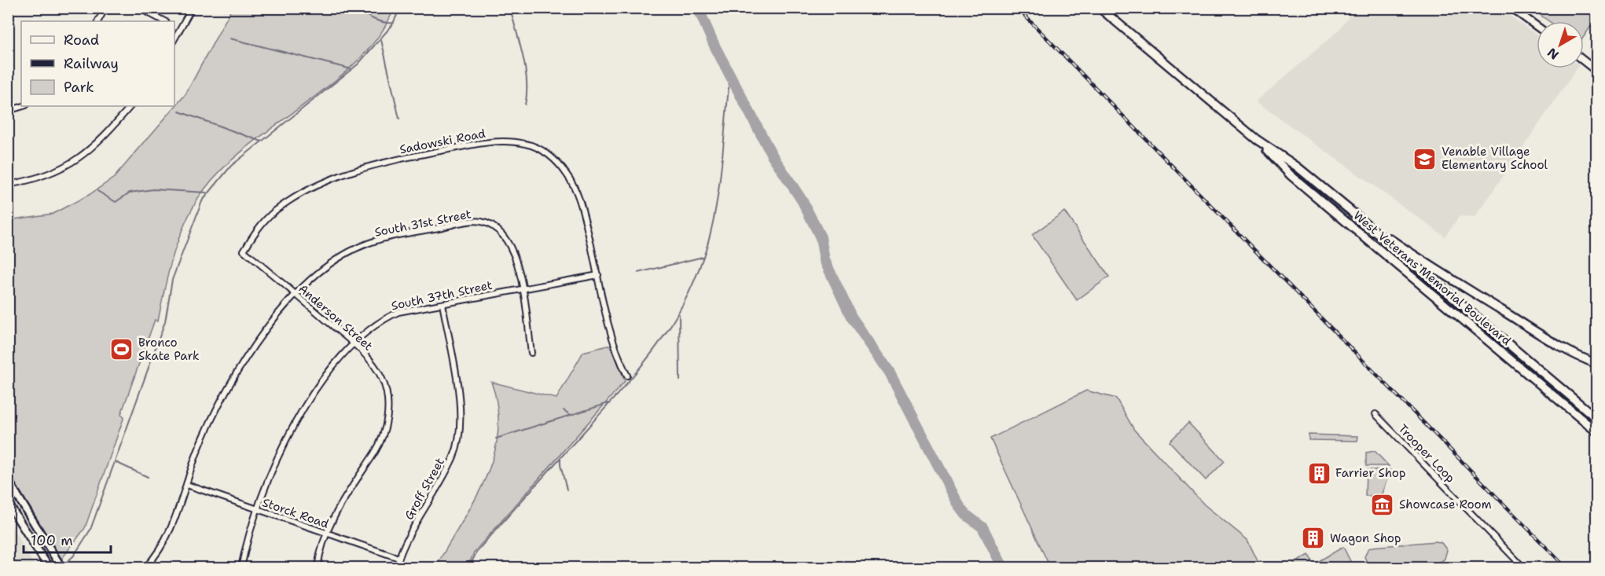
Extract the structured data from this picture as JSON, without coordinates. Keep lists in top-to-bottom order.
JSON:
{
  "streets": {
    "main road": ["West Veterans Memorial Boulevard"],
    "street": [
      "Sadowski Road",
      "South 31st Street",
      "South 37th Street",
      "Anderson Street",
      "Trooper Loop",
      "Groff Street",
      "Storck Road"
    ]
  },
  "crossings": [
    ["Sadowski Road", "South 37th Street"],
    ["Sadowski Road", "Anderson Street"],
    ["South 31st Street", "South 37th Street"],
    ["South 31st Street", "Anderson Street"],
    ["South 31st Street", "Storck Road"],
    ["South 37th Street", "Anderson Street"],
    ["South 37th Street", "Groff Street"],
    ["South 37th Street", "Storck Road"],
    ["Anderson Street", "Storck Road"],
    ["Groff Street", "Storck Road"]
  ],
  "places": {
    "school or university": ["Venable Village Elementary School"],
    "sports": ["Bronco Skate Park"],
    "building": ["Farrier Shop", "Wagon Shop"],
    "museum": ["Showcase Room"]
  },
  "legend": ["Road", "Railway", "Park"],
  "scale_bar": "100 m",
  "north": "bottom left"
}
